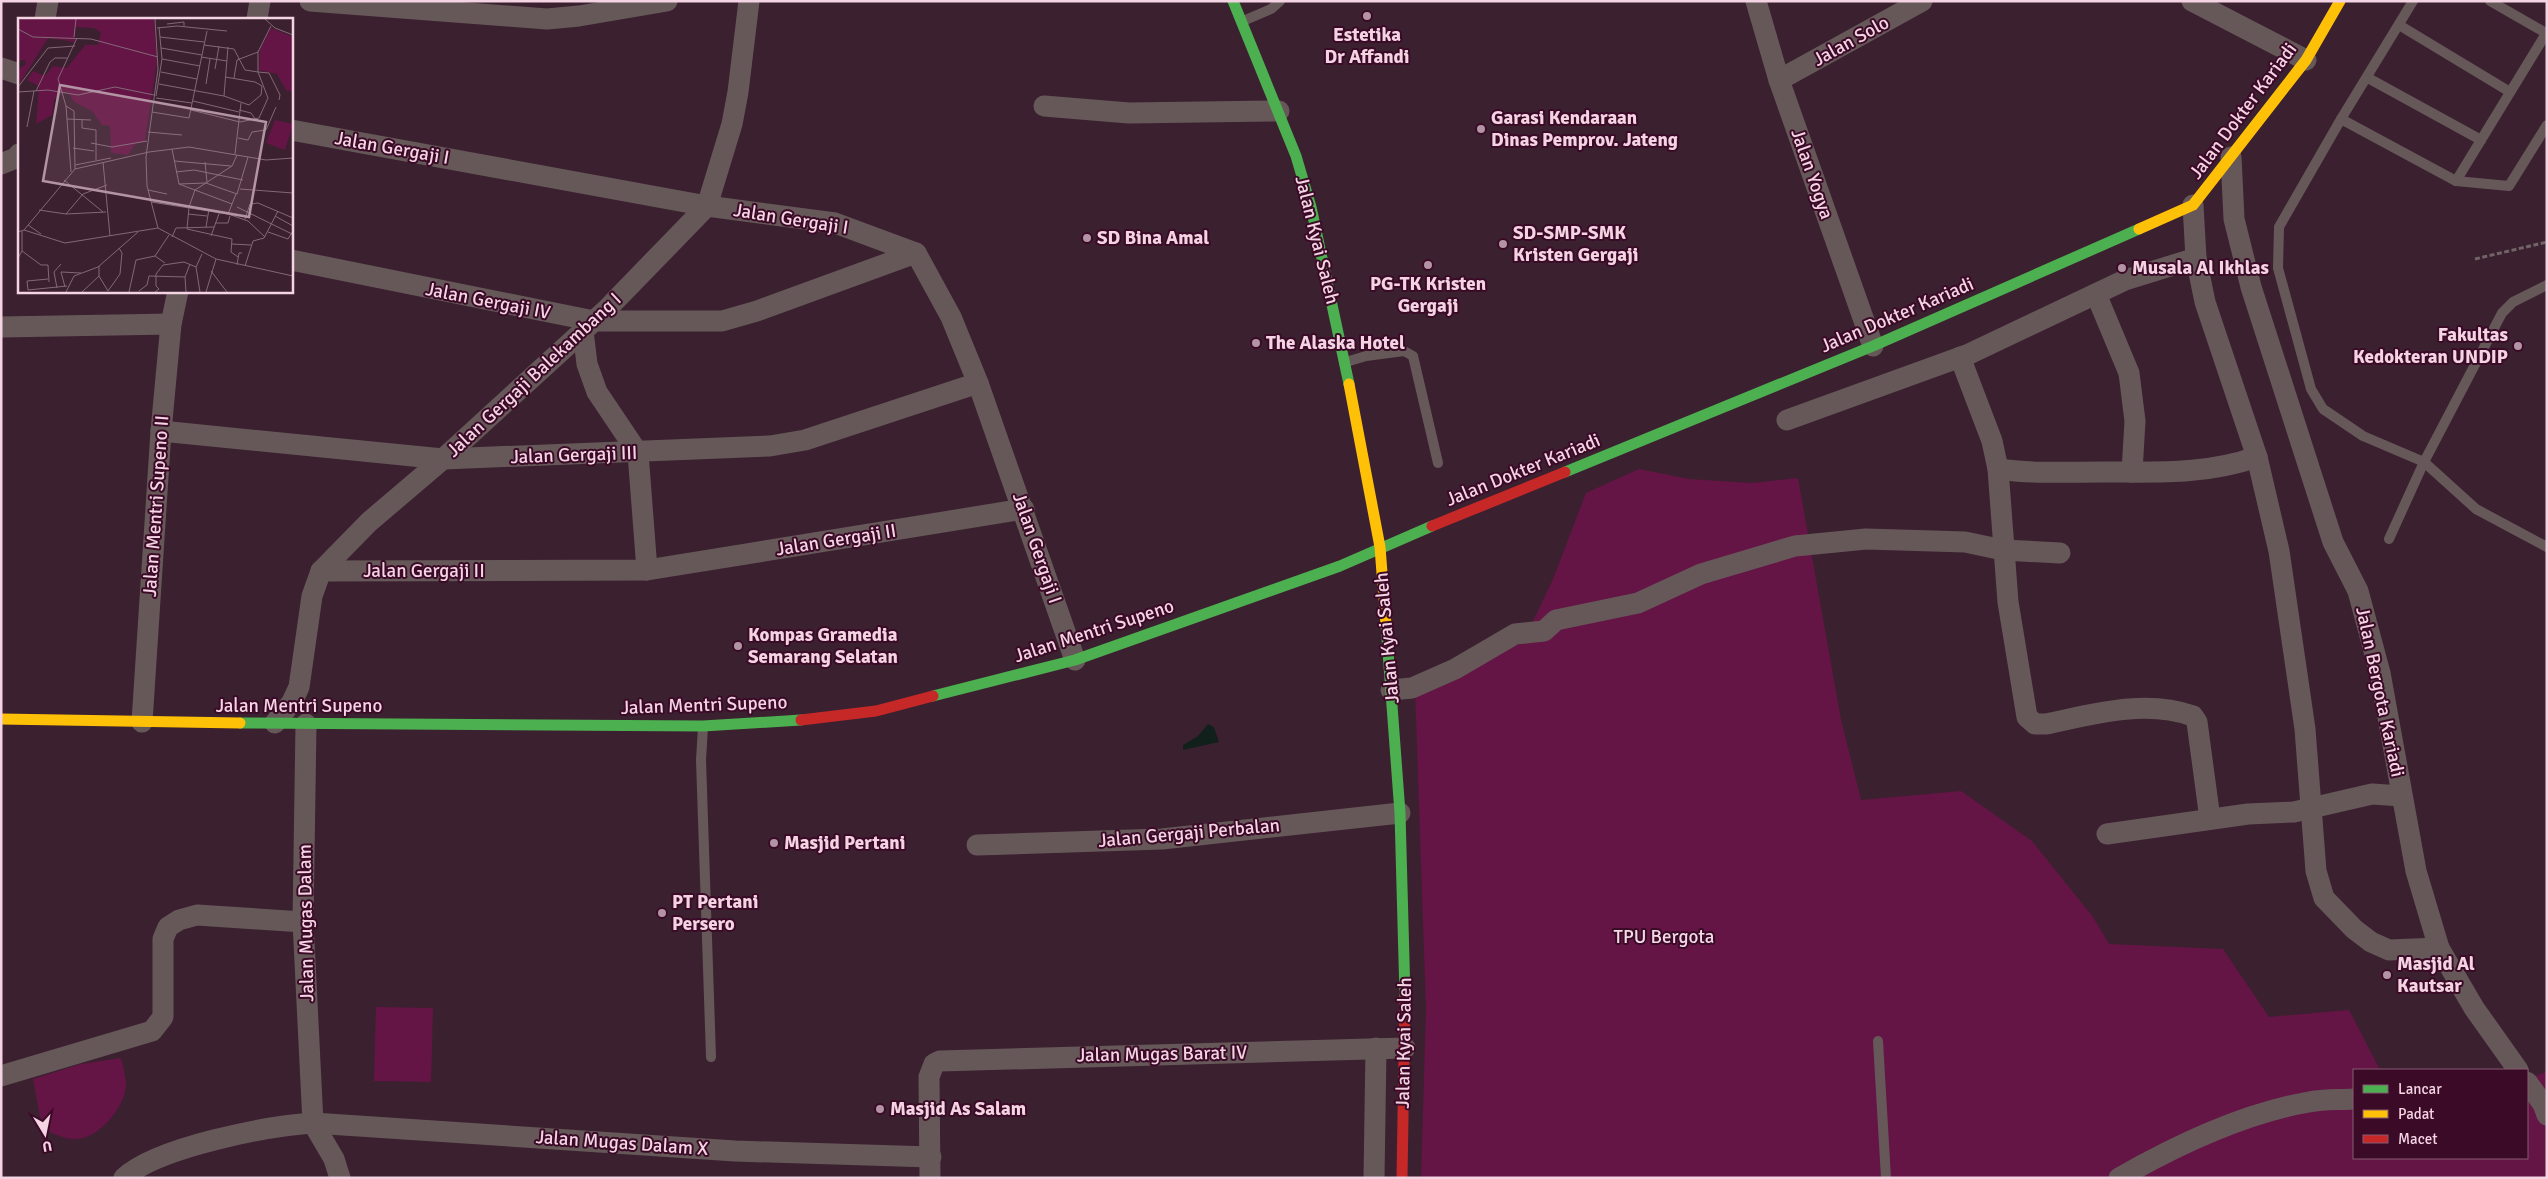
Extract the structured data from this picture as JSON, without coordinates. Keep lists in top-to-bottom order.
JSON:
{
  "streets": {
    "main road": ["Jalan Dokter Kariadi", "Jalan Kyai Saleh", "Jalan Mentri Supeno"],
    "street": [
      "Jalan Solo",
      "Jalan Gergaji I",
      "Jalan Yogya",
      "Jalan Gergaji IV",
      "Jalan Gergaji Balekambang I",
      "Jalan Gergaji III",
      "Jalan Mentri Supeno II",
      "Jalan Gergaji II",
      "Jalan Bergota Kariadi",
      "Jalan Gergaji Perbalan",
      "Jalan Mugas Dalam",
      "Jalan Mugas Barat IV",
      "Jalan Mugas Dalam X"
    ]
  },
  "crossings": [
    ["Jalan Solo", "Jalan Yogya"],
    ["Jalan Dokter Kariadi", "Jalan Yogya"],
    ["Jalan Dokter Kariadi", "Jalan Kyai Saleh"],
    ["Jalan Dokter Kariadi", "Jalan Mentri Supeno"],
    ["Jalan Dokter Kariadi", "Jalan Bergota Kariadi"],
    ["Jalan Gergaji I", "Jalan Gergaji IV"],
    ["Jalan Gergaji I", "Jalan Gergaji Balekambang I"],
    ["Jalan Gergaji I", "Jalan Gergaji III"],
    ["Jalan Gergaji I", "Jalan Gergaji II"],
    ["Jalan Gergaji I", "Jalan Mentri Supeno"],
    ["Jalan Kyai Saleh", "Jalan Mentri Supeno"],
    ["Jalan Kyai Saleh", "Jalan Gergaji Perbalan"],
    ["Jalan Kyai Saleh", "Jalan Mugas Barat IV"],
    ["Jalan Gergaji IV", "Jalan Gergaji Balekambang I"],
    ["Jalan Gergaji Balekambang I", "Jalan Gergaji III"],
    ["Jalan Gergaji Balekambang I", "Jalan Gergaji II"],
    ["Jalan Gergaji Balekambang I", "Jalan Mentri Supeno"],
    ["Jalan Gergaji III", "Jalan Mentri Supeno II"],
    ["Jalan Mentri Supeno II", "Jalan Mentri Supeno"],
    ["Jalan Mentri Supeno", "Jalan Mugas Dalam"],
    ["Jalan Mugas Dalam", "Jalan Mugas Dalam X"],
    ["Jalan Mugas Barat IV", "Jalan Mugas Dalam X"]
  ],
  "parks": ["TPU Bergota"],
  "places": [
    "Estetika Dr Affandi",
    "Garasi Kendaraan Dinas Pemprov. Jateng",
    "SD Bina Amal",
    "SD-SMP-SMK Kristen Gergaji",
    "PG-TK Kristen Gergaji",
    "Musala Al Ikhlas",
    "The Alaska Hotel",
    "Fakultas Kedokteran UNDIP",
    "Kompas Gramedia Semarang Selatan",
    "Masjid Pertani",
    "PT Pertani Persero",
    "Masjid Al Kautsar",
    "Masjid As Salam"
  ],
  "legend": ["Lancar", "Padat", "Macet"],
  "north": "bottom"
}
